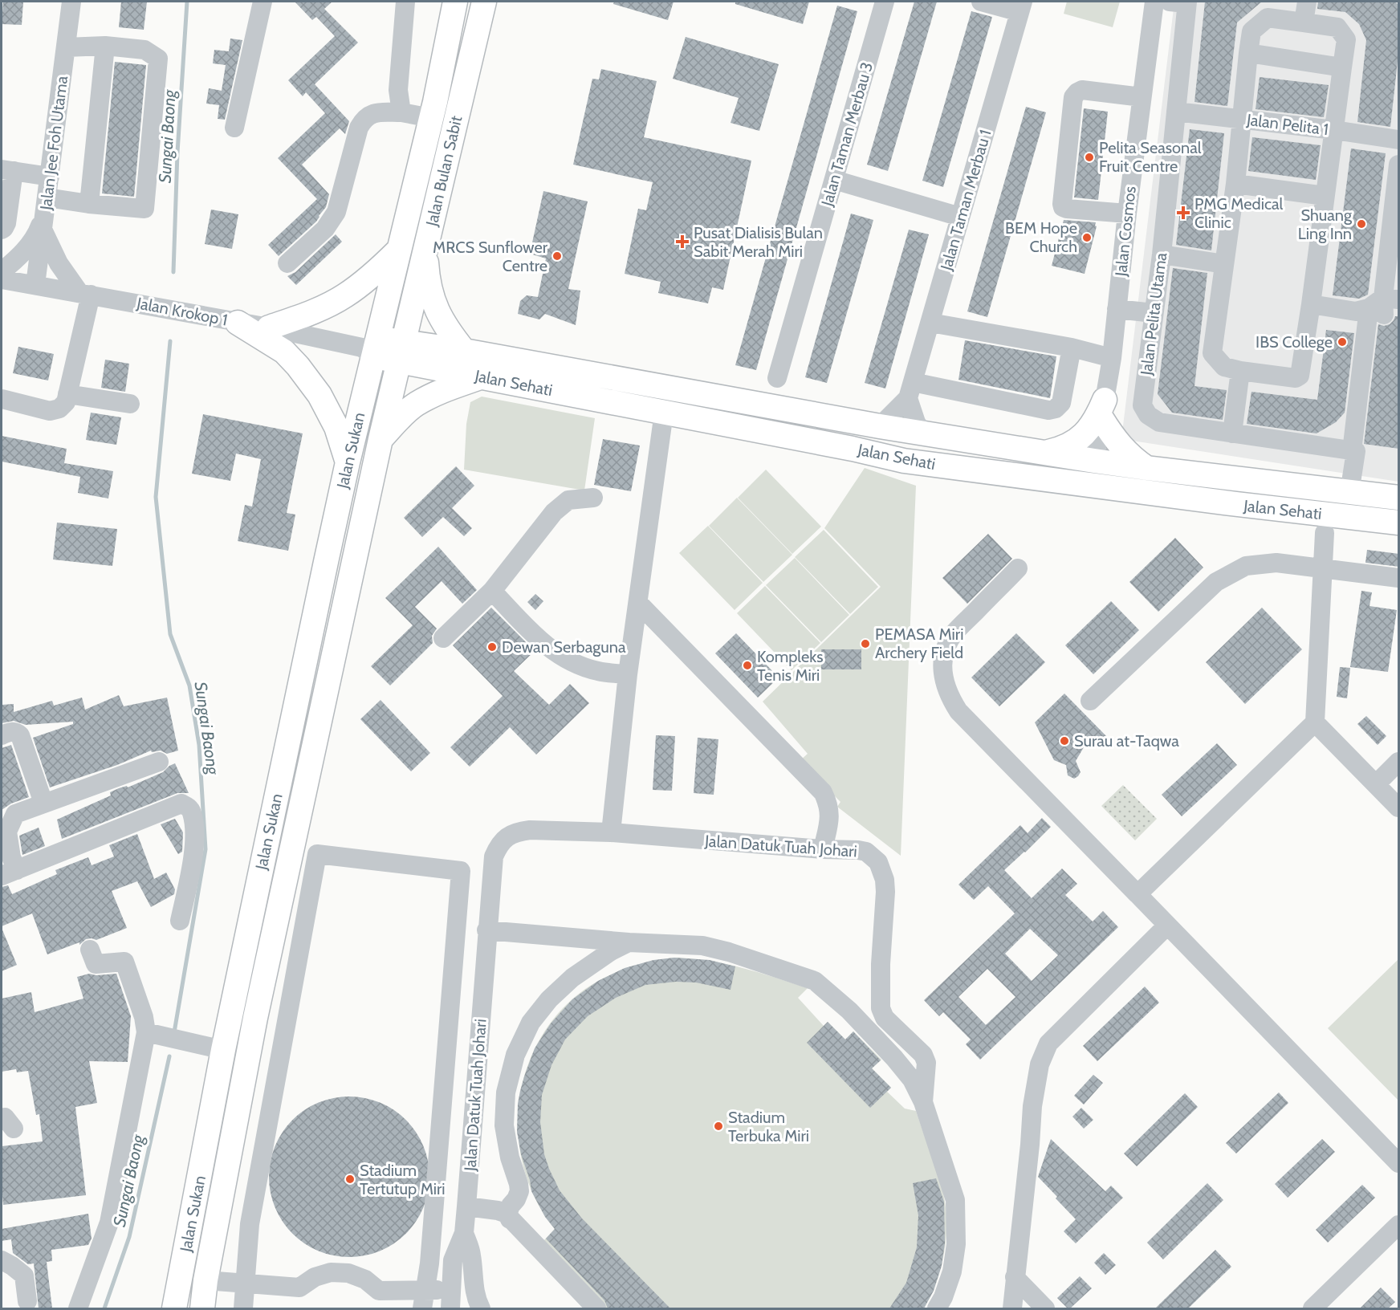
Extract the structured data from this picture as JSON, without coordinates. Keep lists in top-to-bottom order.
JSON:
{
  "streets": {
    "main road": ["Jalan Bulan Sabit", "Jalan Sehati", "Jalan Sukan"],
    "street": [
      "Jalan Pelita 1",
      "Jalan Taman Merbau 3",
      "Jalan Jee Foh Utama",
      "Jalan Taman Merbau 1",
      "Jalan Cosmos",
      "Jalan Krokop 1",
      "Jalan Pelita Utama",
      "Jalan Datuk Tuah Johari"
    ]
  },
  "crossings": [
    ["Jalan Pelita 1", "Jalan Pelita Utama"],
    ["Jalan Jee Foh Utama", "Jalan Krokop 1"],
    ["Jalan Bulan Sabit", "Jalan Krokop 1"],
    ["Jalan Bulan Sabit", "Jalan Sehati"],
    ["Jalan Bulan Sabit", "Jalan Sukan"],
    ["Jalan Cosmos", "Jalan Sehati"],
    ["Jalan Krokop 1", "Jalan Sukan"],
    ["Jalan Sehati", "Jalan Sukan"]
  ],
  "water": ["Sungai Baong"],
  "places": {
    "other": [
      "Pelita Seasonal Fruit Centre",
      "Shuang Ling Inn",
      "BEM Hope Church",
      "MRCS Sunflower Centre",
      "IBS College",
      "PEMASA Miri Archery Field",
      "Dewan Serbaguna",
      "Kompleks Tenis Miri",
      "Surau at-Taqwa",
      "Stadium Terbuka Miri",
      "Stadium Tertutup Miri"
    ],
    "health": ["PMG Medical Clinic", "Pusat Dialisis Bulan Sabit Merah Miri"]
  }
}
